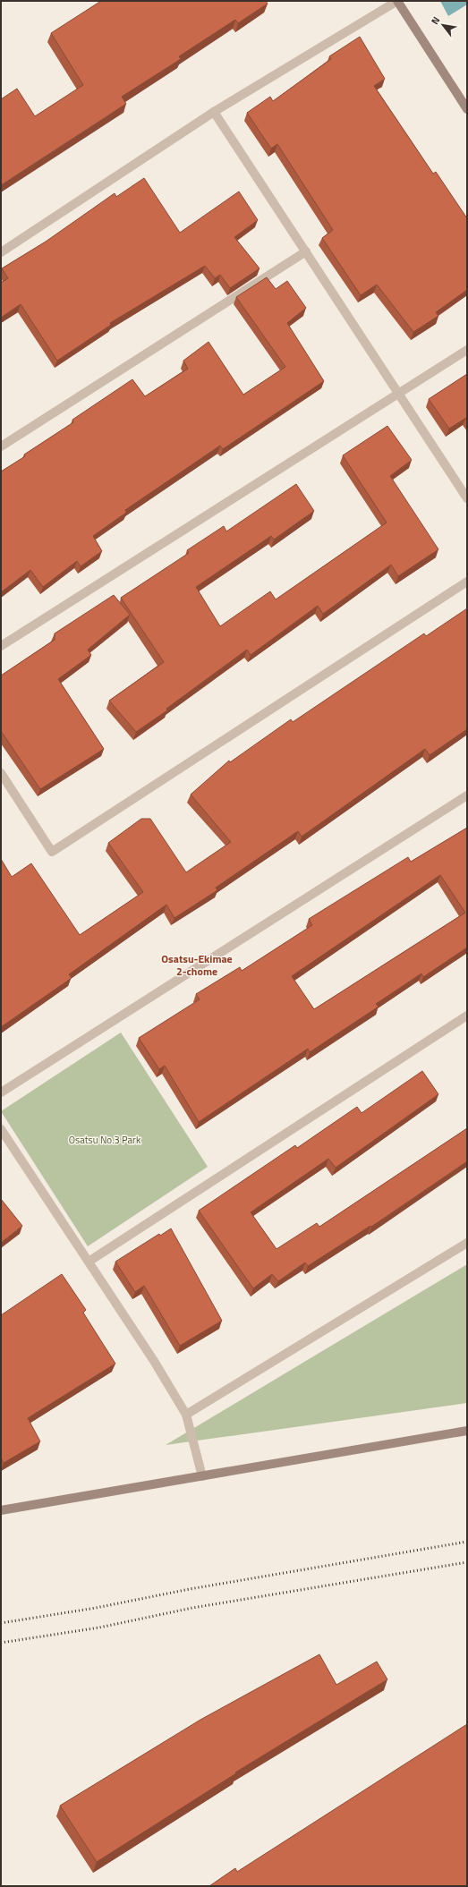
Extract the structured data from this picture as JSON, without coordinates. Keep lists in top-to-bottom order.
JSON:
{
  "districts": ["Osatsu-Ekimae 2-chome"],
  "parks": ["Osatsu No.3 Park"],
  "north": "top left"
}
